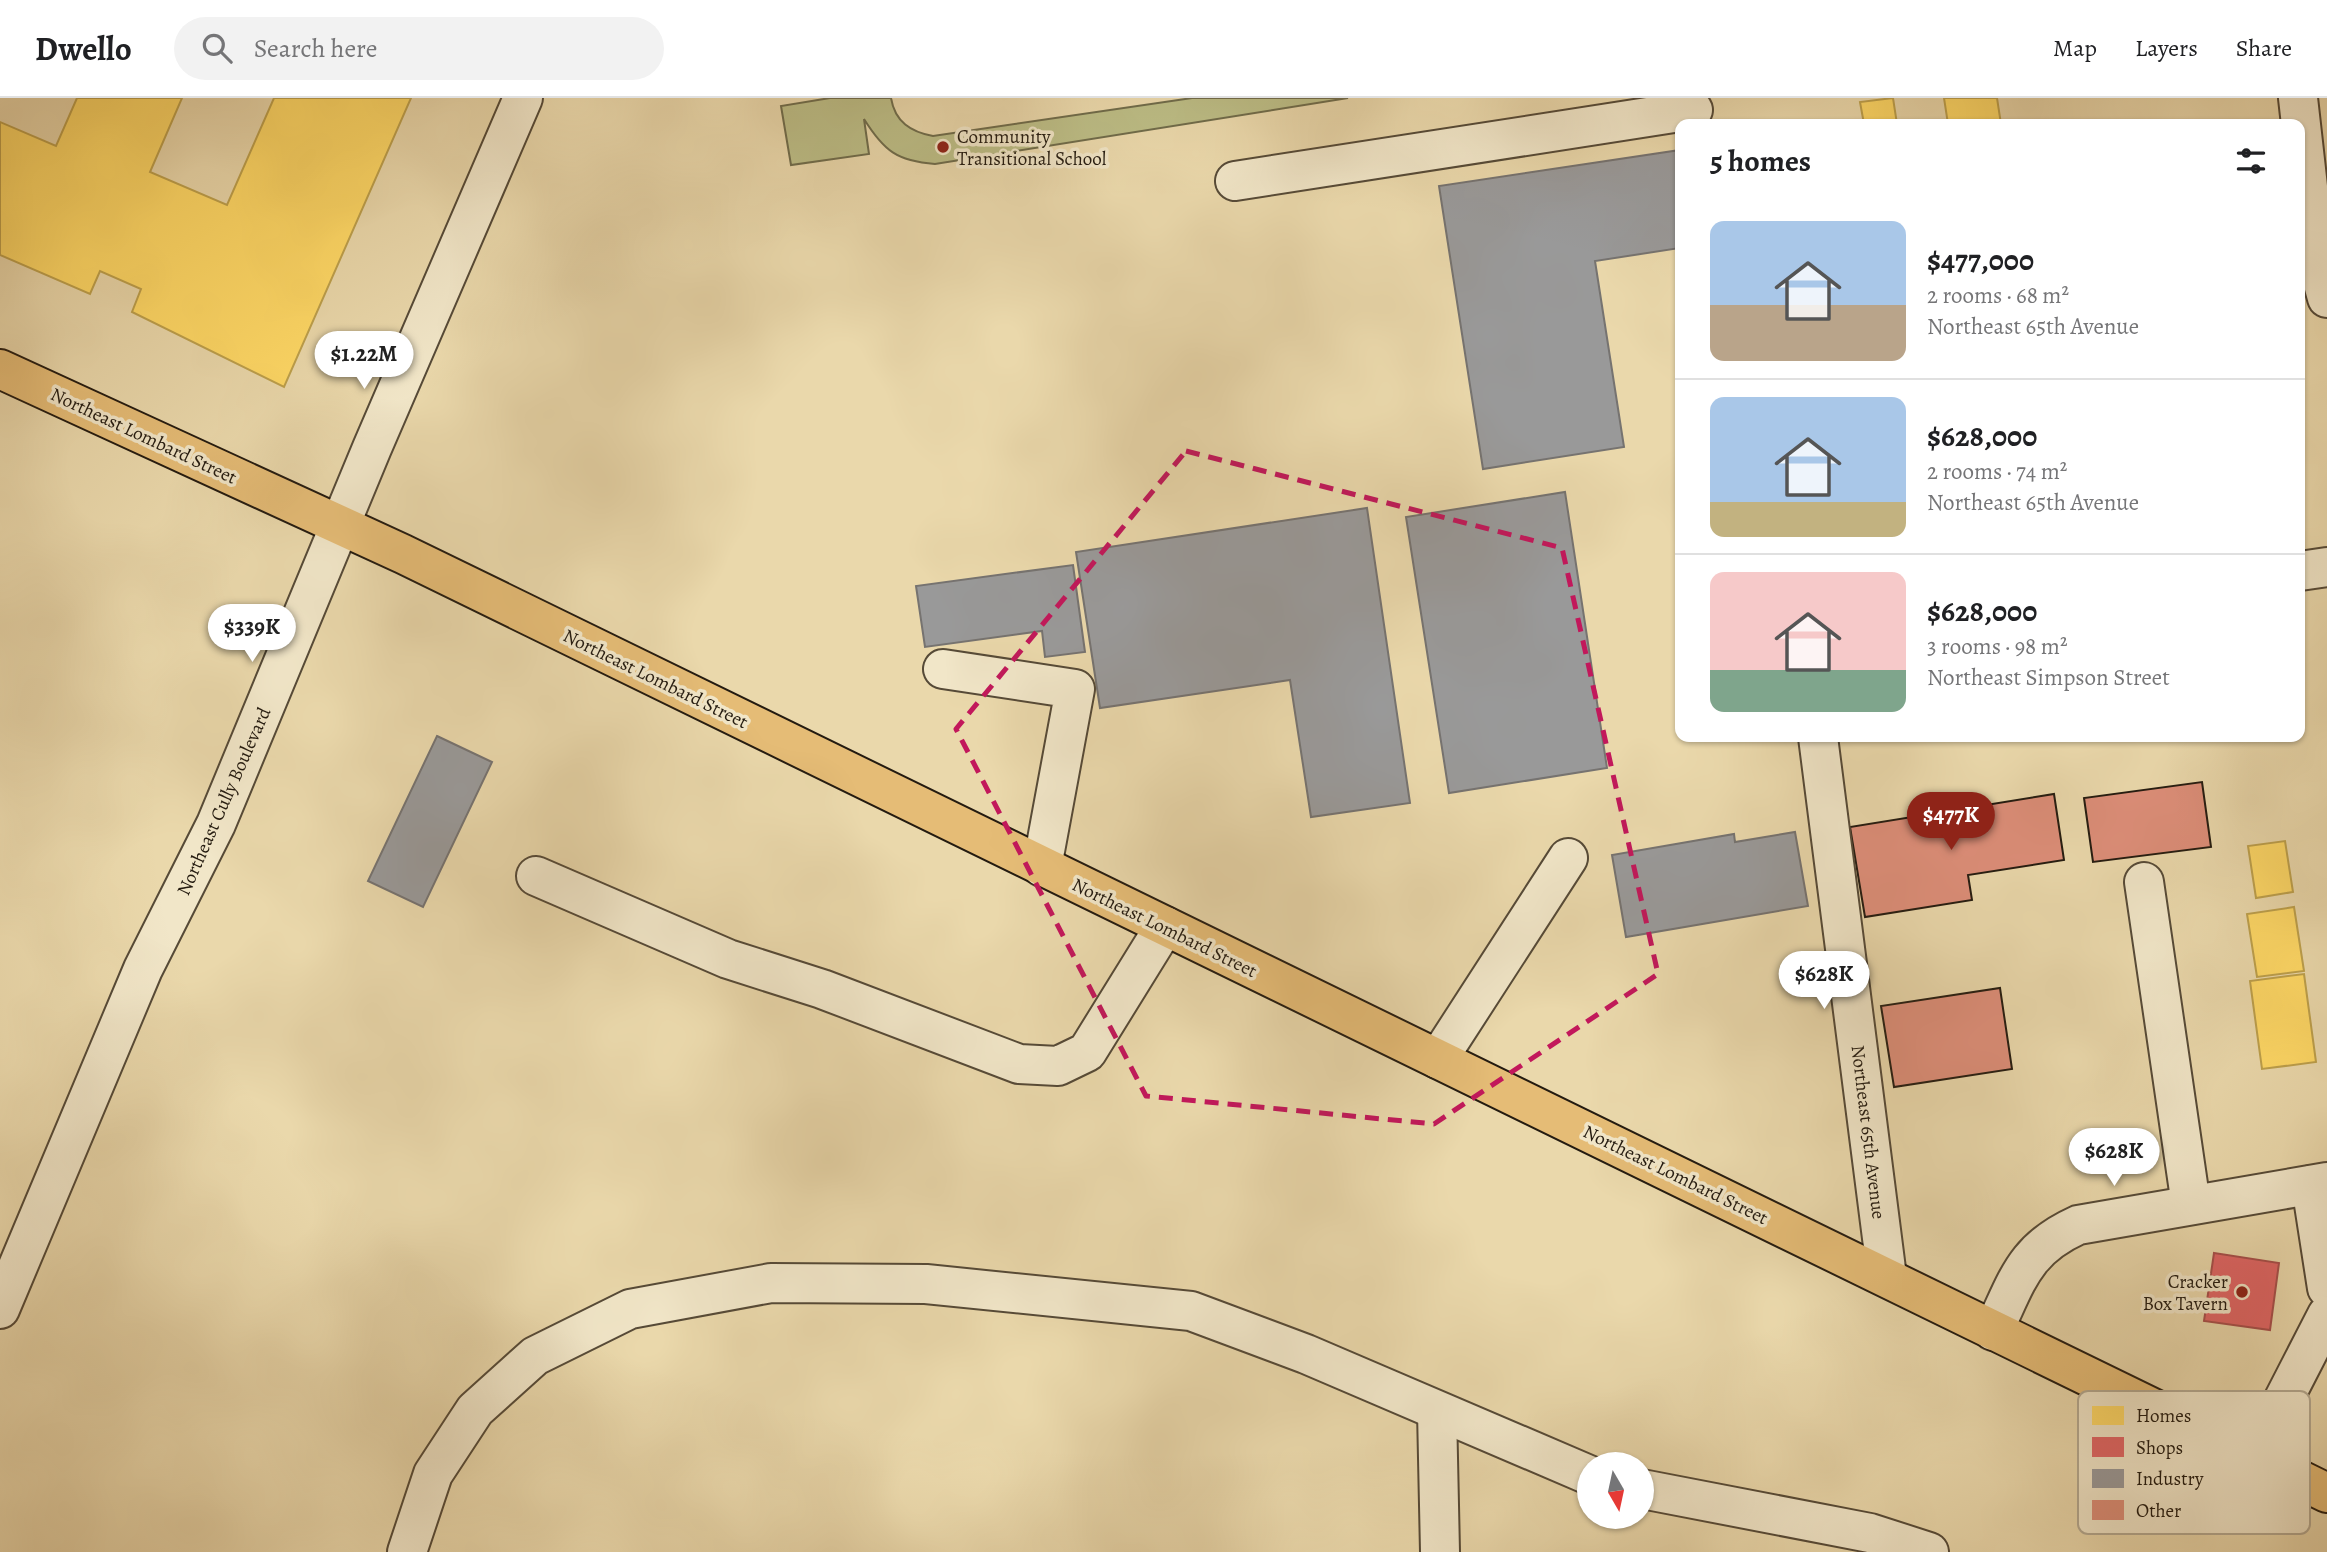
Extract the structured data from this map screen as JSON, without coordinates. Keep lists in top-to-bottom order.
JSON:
{
  "streets": {
    "main road": ["Northeast Lombard Street"],
    "street": ["Northeast Cully Boulevard", "Northeast 65th Avenue"]
  },
  "crossings": [
    ["Northeast Lombard Street", "Northeast Cully Boulevard"],
    ["Northeast Lombard Street", "Northeast 65th Avenue"]
  ],
  "places": ["Community Transitional School", "Cracker Box Tavern"],
  "legend": [
    "Homes",
    "Shops",
    "Industry",
    "Other"
  ],
  "north": "bottom",
  "page": {
    "header": "Dwello",
    "search": "Search here",
    "nav": ["Map", "Layers", "Share"],
    "heading": "5 homes",
    "list": [
      {
        "name": "$477,000",
        "note": "2 rooms · 68 m² · Northeast 65th Avenue"
      },
      {
        "name": "$628,000",
        "note": "2 rooms · 74 m² · Northeast 65th Avenue"
      },
      {
        "name": "$628,000",
        "note": "3 rooms · 98 m² · Northeast Simpson Street"
      }
    ],
    "price": [
      "$1.22M",
      "$339K",
      "$477K",
      "$628K",
      "$628K"
    ]
  }
}
